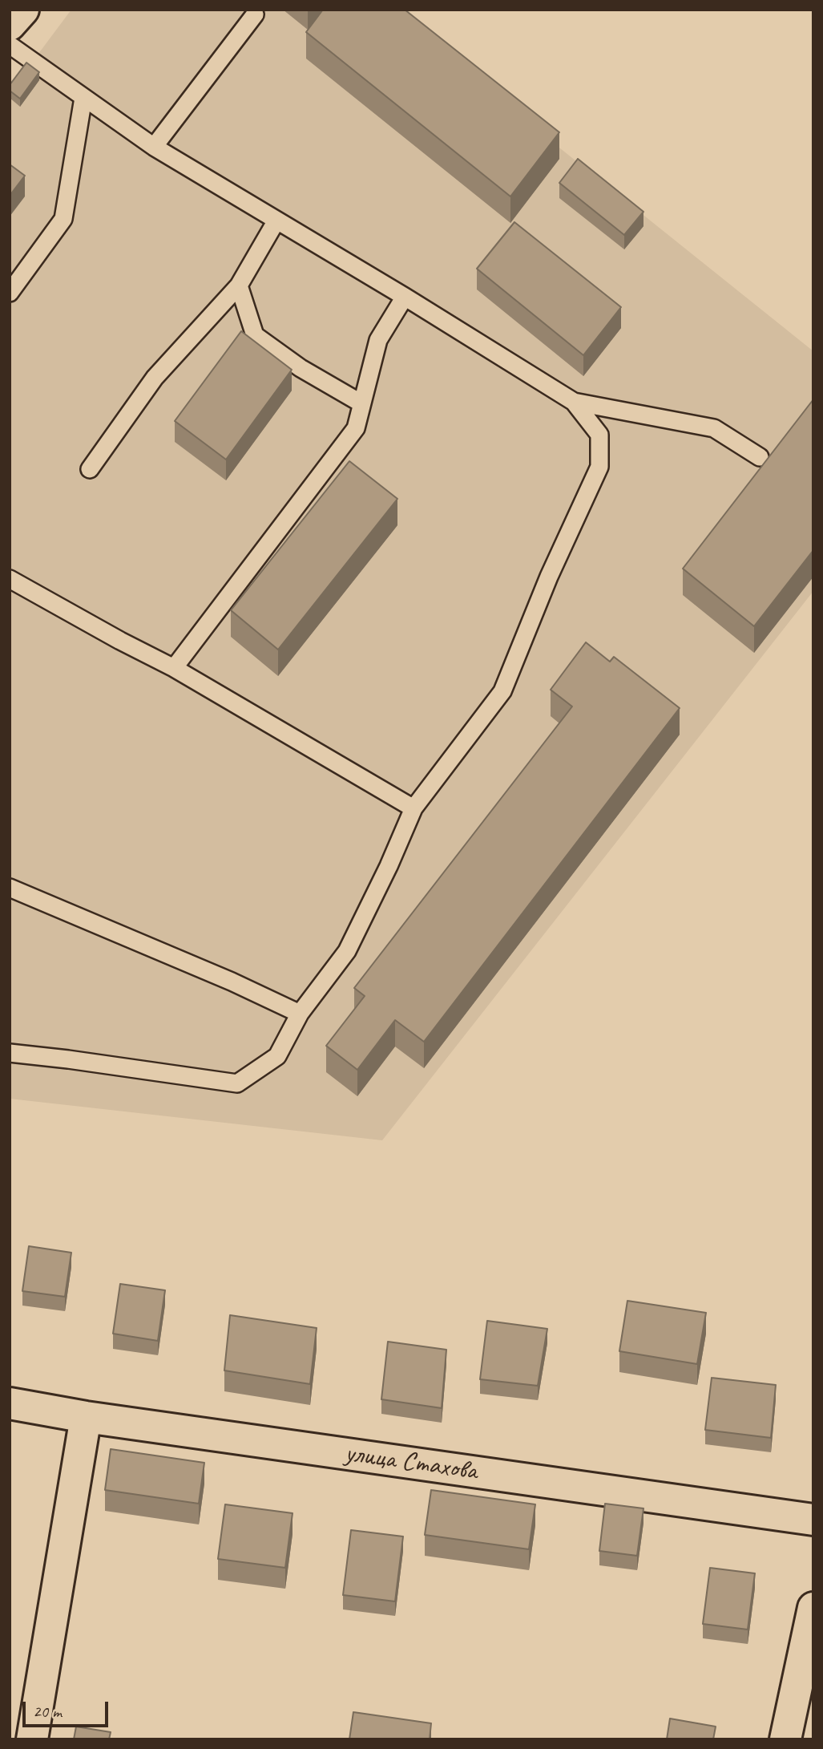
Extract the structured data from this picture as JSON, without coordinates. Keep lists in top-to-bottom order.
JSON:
{
  "streets": {
    "street": ["улица Стахова"]
  },
  "scale_bar": "20 m"
}
